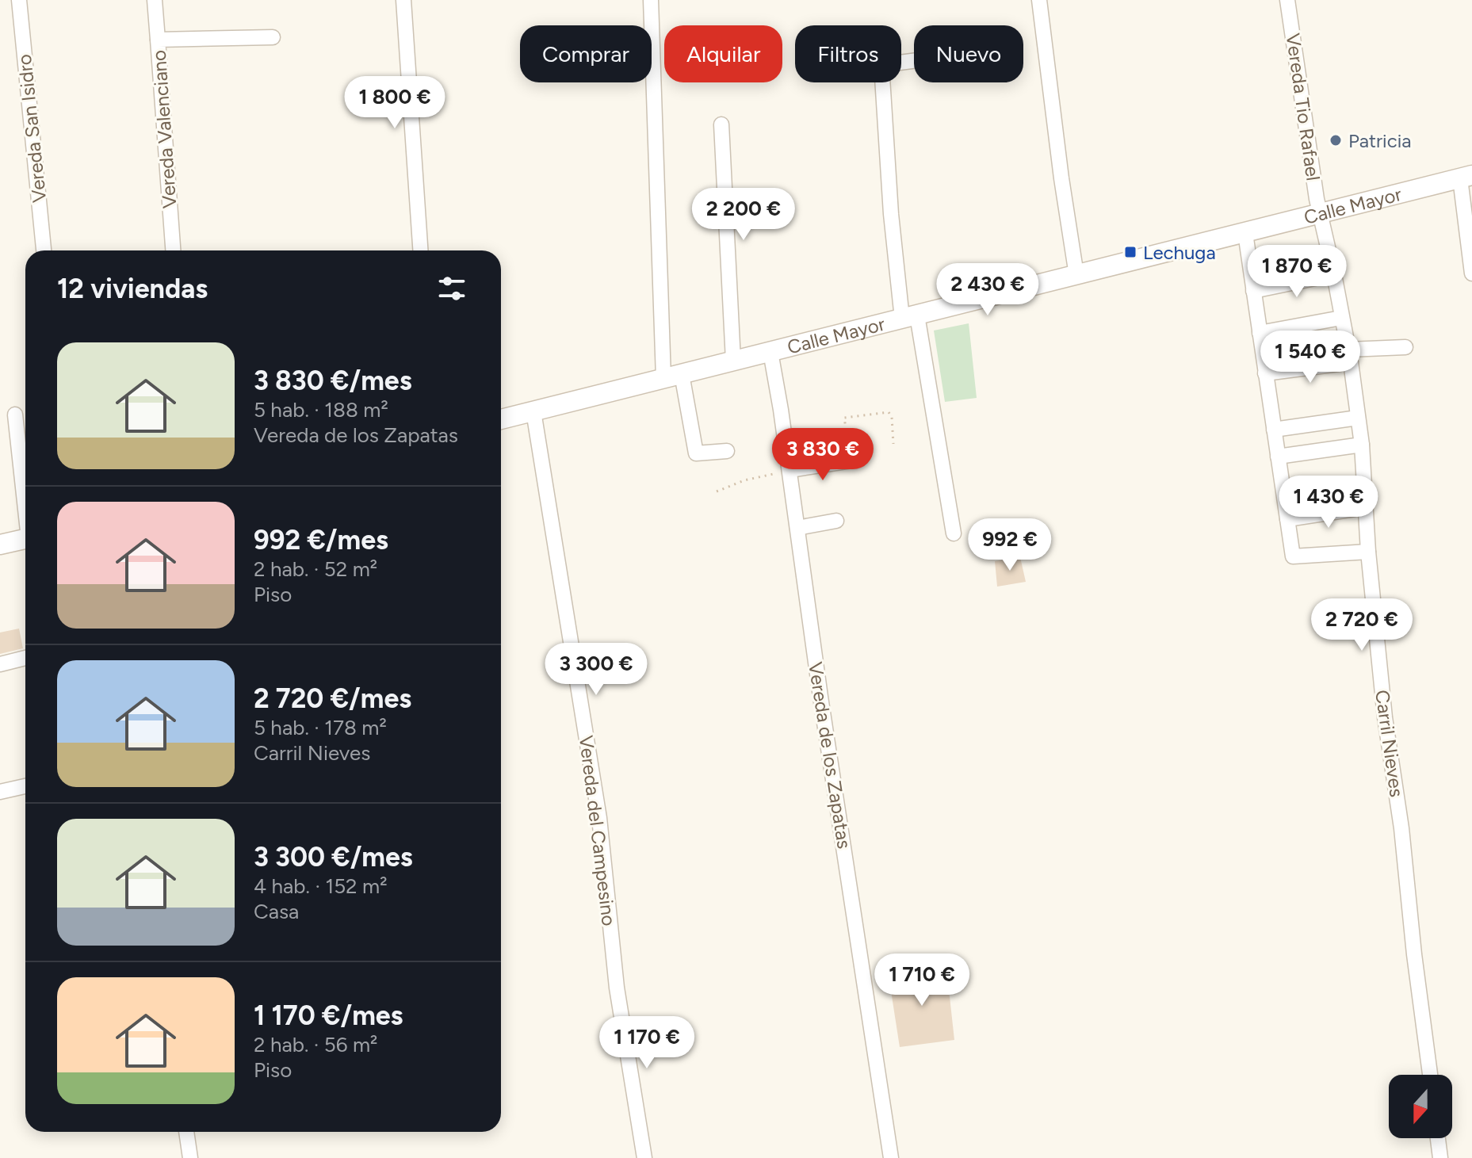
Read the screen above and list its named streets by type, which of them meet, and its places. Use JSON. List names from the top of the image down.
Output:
{
  "streets": {
    "main road": ["Calle Mayor"],
    "street": [
      "Vereda Tio Rafael",
      "Vereda San Isidro",
      "Vereda Valenciano",
      "Carril Nieves",
      "Vereda de los Zapatas",
      "Vereda del Campesino"
    ]
  },
  "crossings": [
    ["Vereda Tio Rafael", "Calle Mayor"],
    ["Vereda Tio Rafael", "Carril Nieves"],
    ["Calle Mayor", "Carril Nieves"],
    ["Calle Mayor", "Vereda de los Zapatas"],
    ["Calle Mayor", "Vereda del Campesino"]
  ],
  "places": {
    "other": ["Patricia"],
    "transit": ["Lechuga"]
  },
  "north": "bottom",
  "page": {
    "chip": [
      "Comprar",
      "Alquilar",
      "Filtros",
      "Nuevo"
    ],
    "price": [
      "1 800 €",
      "2 200 €",
      "1 870 €",
      "2 430 €",
      "1 540 €",
      "3 830 €",
      "1 430 €",
      "992 €",
      "2 720 €",
      "3 300 €",
      "1 710 €",
      "1 170 €"
    ],
    "heading": "12 viviendas",
    "list": [
      {
        "name": "3 830 €/mes",
        "note": "5 hab. · 188 m² · Vereda de los Zapatas"
      },
      {
        "name": "992 €/mes",
        "note": "2 hab. · 52 m² · Piso"
      },
      {
        "name": "2 720 €/mes",
        "note": "5 hab. · 178 m² · Carril Nieves"
      },
      {
        "name": "3 300 €/mes",
        "note": "4 hab. · 152 m² · Casa"
      },
      {
        "name": "1 170 €/mes",
        "note": "2 hab. · 56 m² · Piso"
      }
    ]
  }
}
